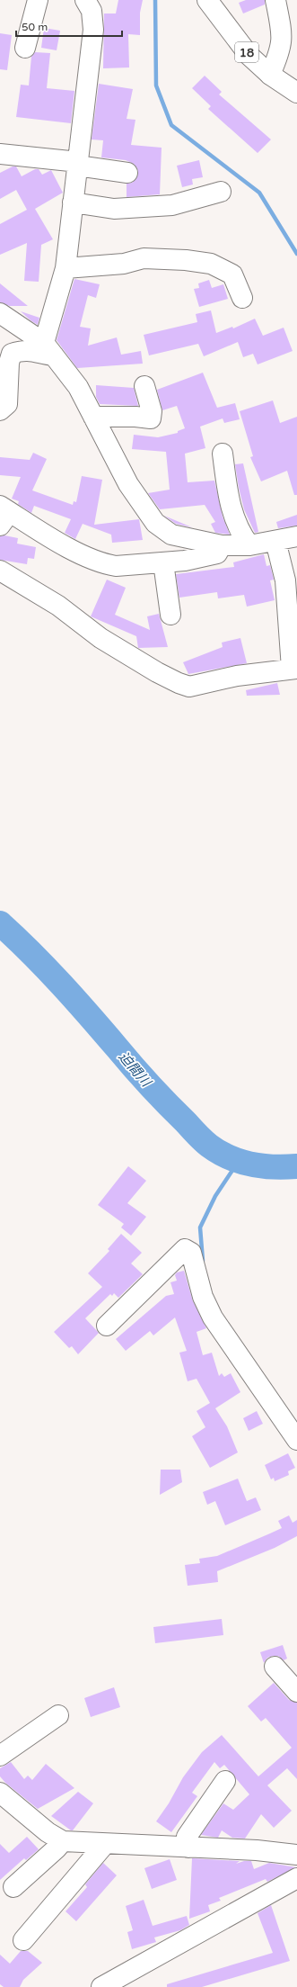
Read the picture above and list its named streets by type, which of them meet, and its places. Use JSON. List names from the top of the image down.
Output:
{
  "streets": {
    "street": ["18"]
  },
  "water": ["迫間川"],
  "scale_bar": "50 m"
}
